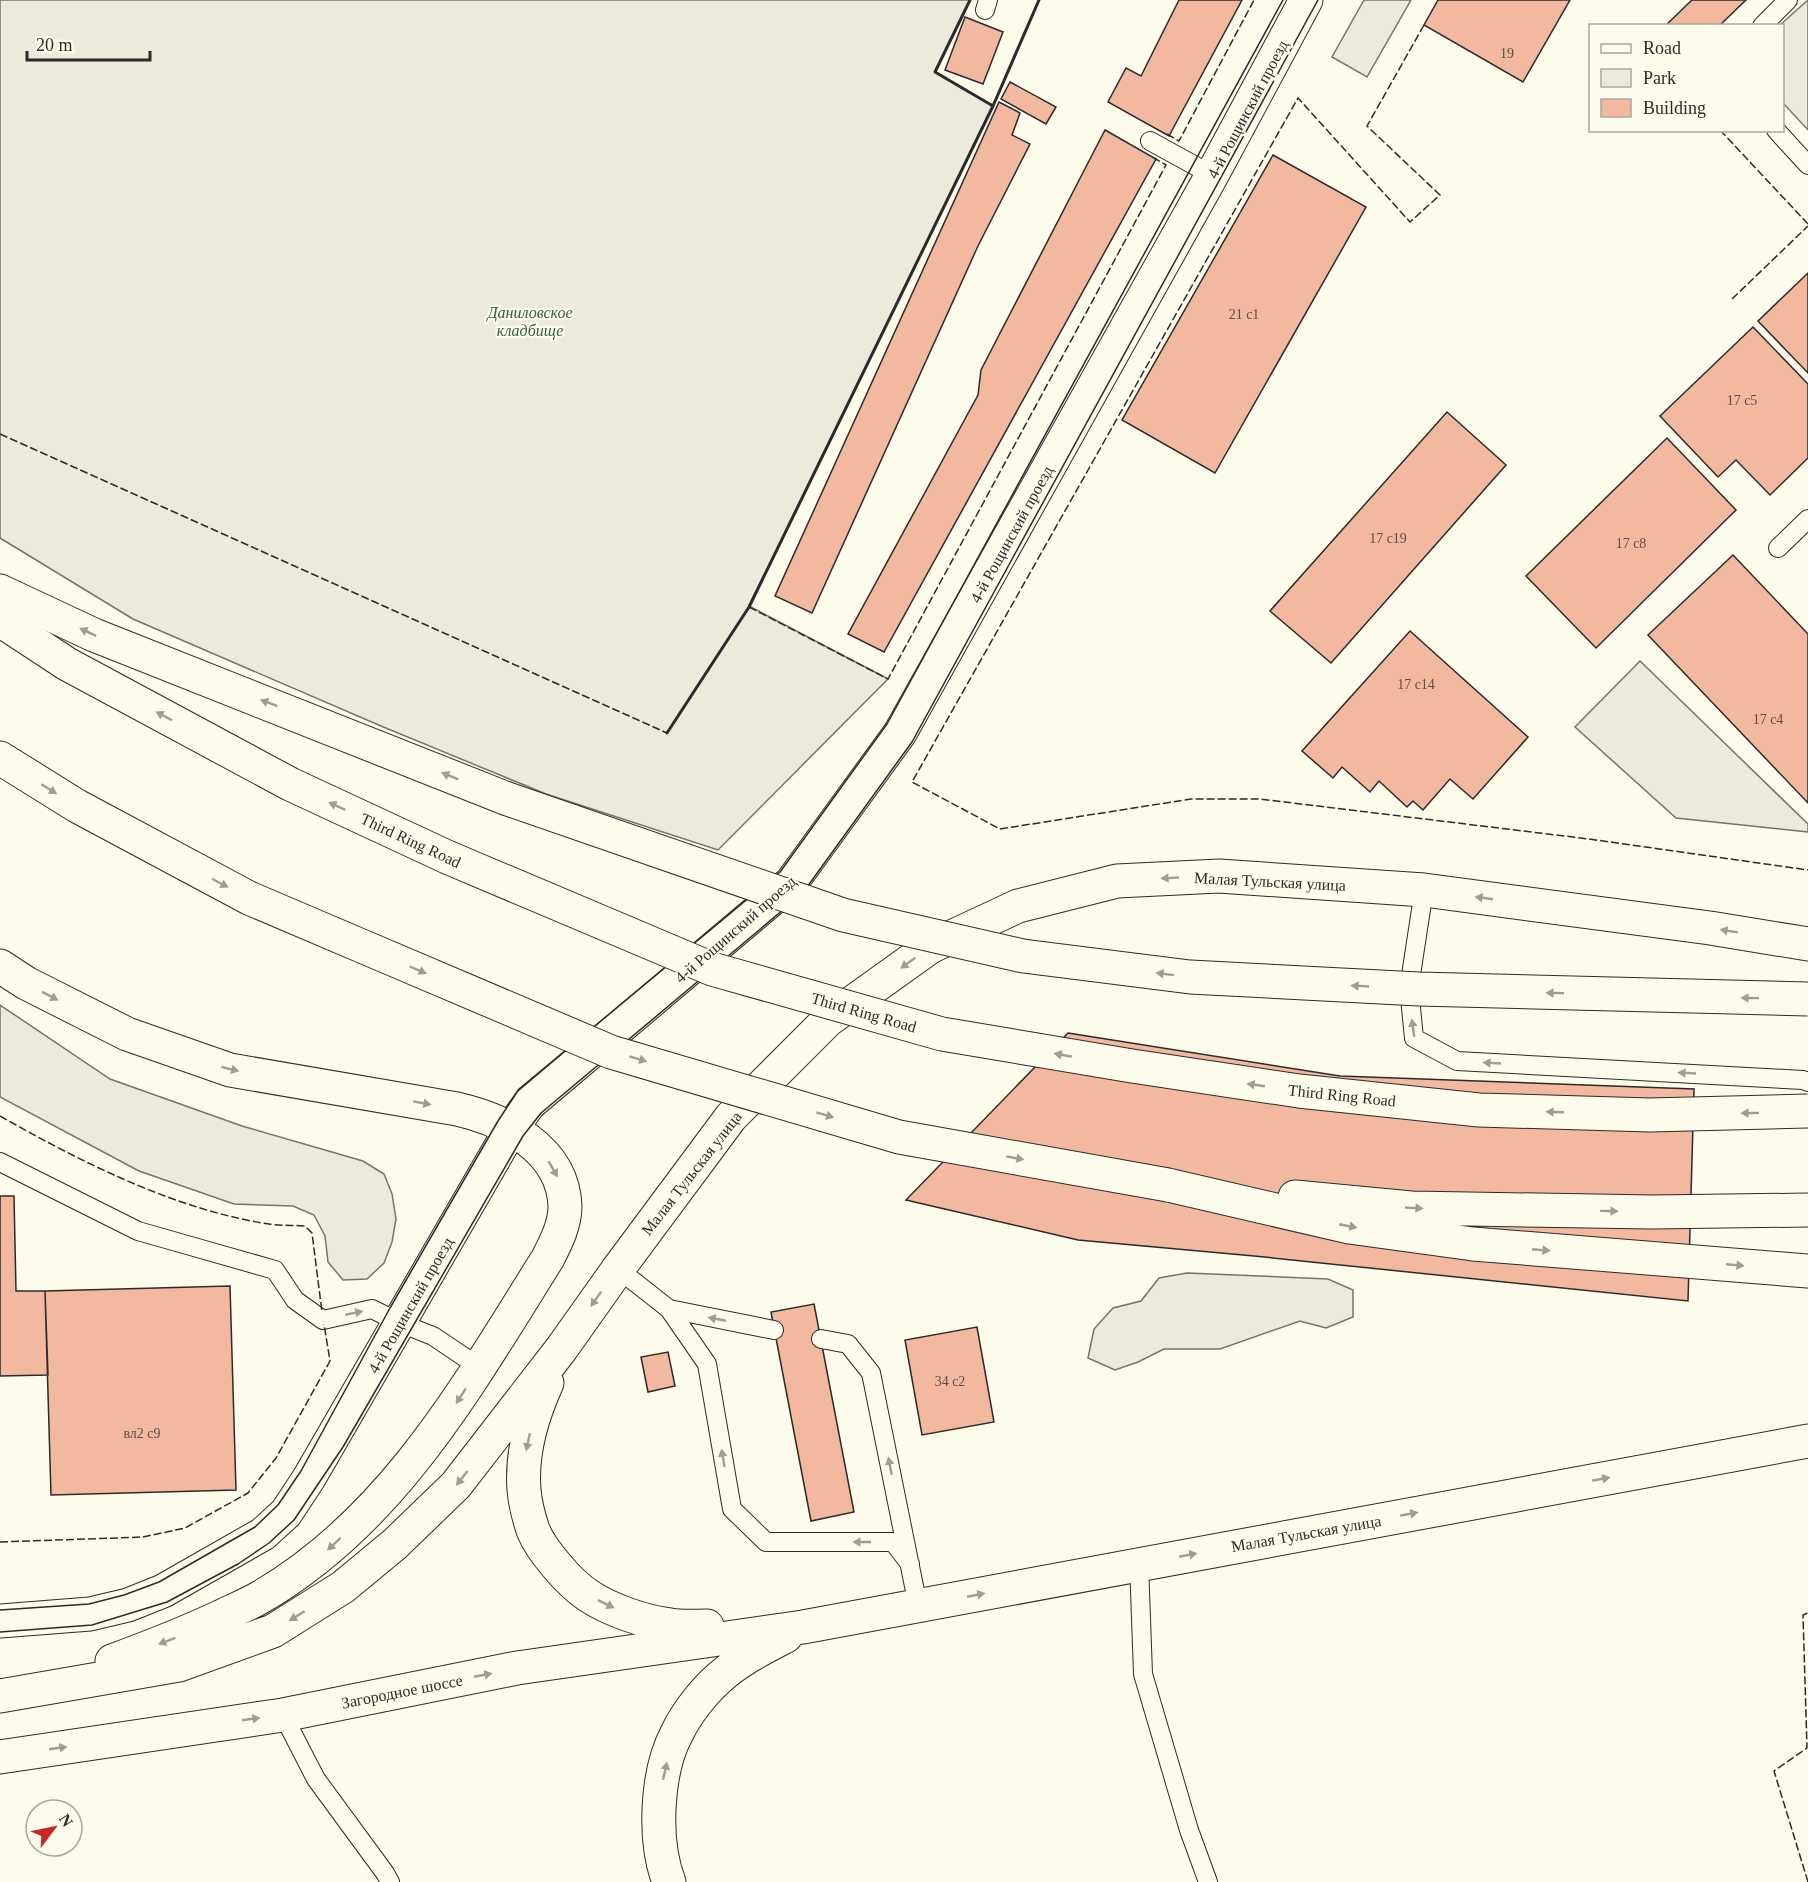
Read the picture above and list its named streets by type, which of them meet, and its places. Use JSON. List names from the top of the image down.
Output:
{
  "streets": {
    "main road": [
      "4-й Рощинский проезд",
      "Third Ring Road",
      "Малая Тульская улица",
      "Загородное шоссе"
    ]
  },
  "crossings": [
    ["Малая Тульская улица", "Загородное шоссе"]
  ],
  "one_way": ["Загородное шоссе"],
  "parks": ["Даниловское кладбище"],
  "house_numbers": [
    "19",
    "21 с1",
    "17 с5",
    "17 с19",
    "17 с8",
    "17 с14",
    "17 c4",
    "34 с2",
    "вл2 с9"
  ],
  "legend": ["Road", "Park", "Building"],
  "scale_bar": "20 m",
  "north": "top right"
}
